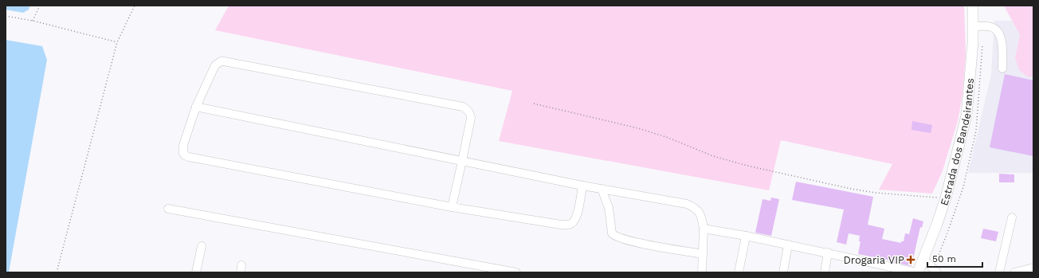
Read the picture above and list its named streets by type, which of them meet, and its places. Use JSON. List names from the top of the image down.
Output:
{
  "streets": {
    "main road": ["Estrada dos Bandeirantes"]
  },
  "places": {
    "health": ["Drogaria VIP"]
  },
  "scale_bar": "50 m"
}
